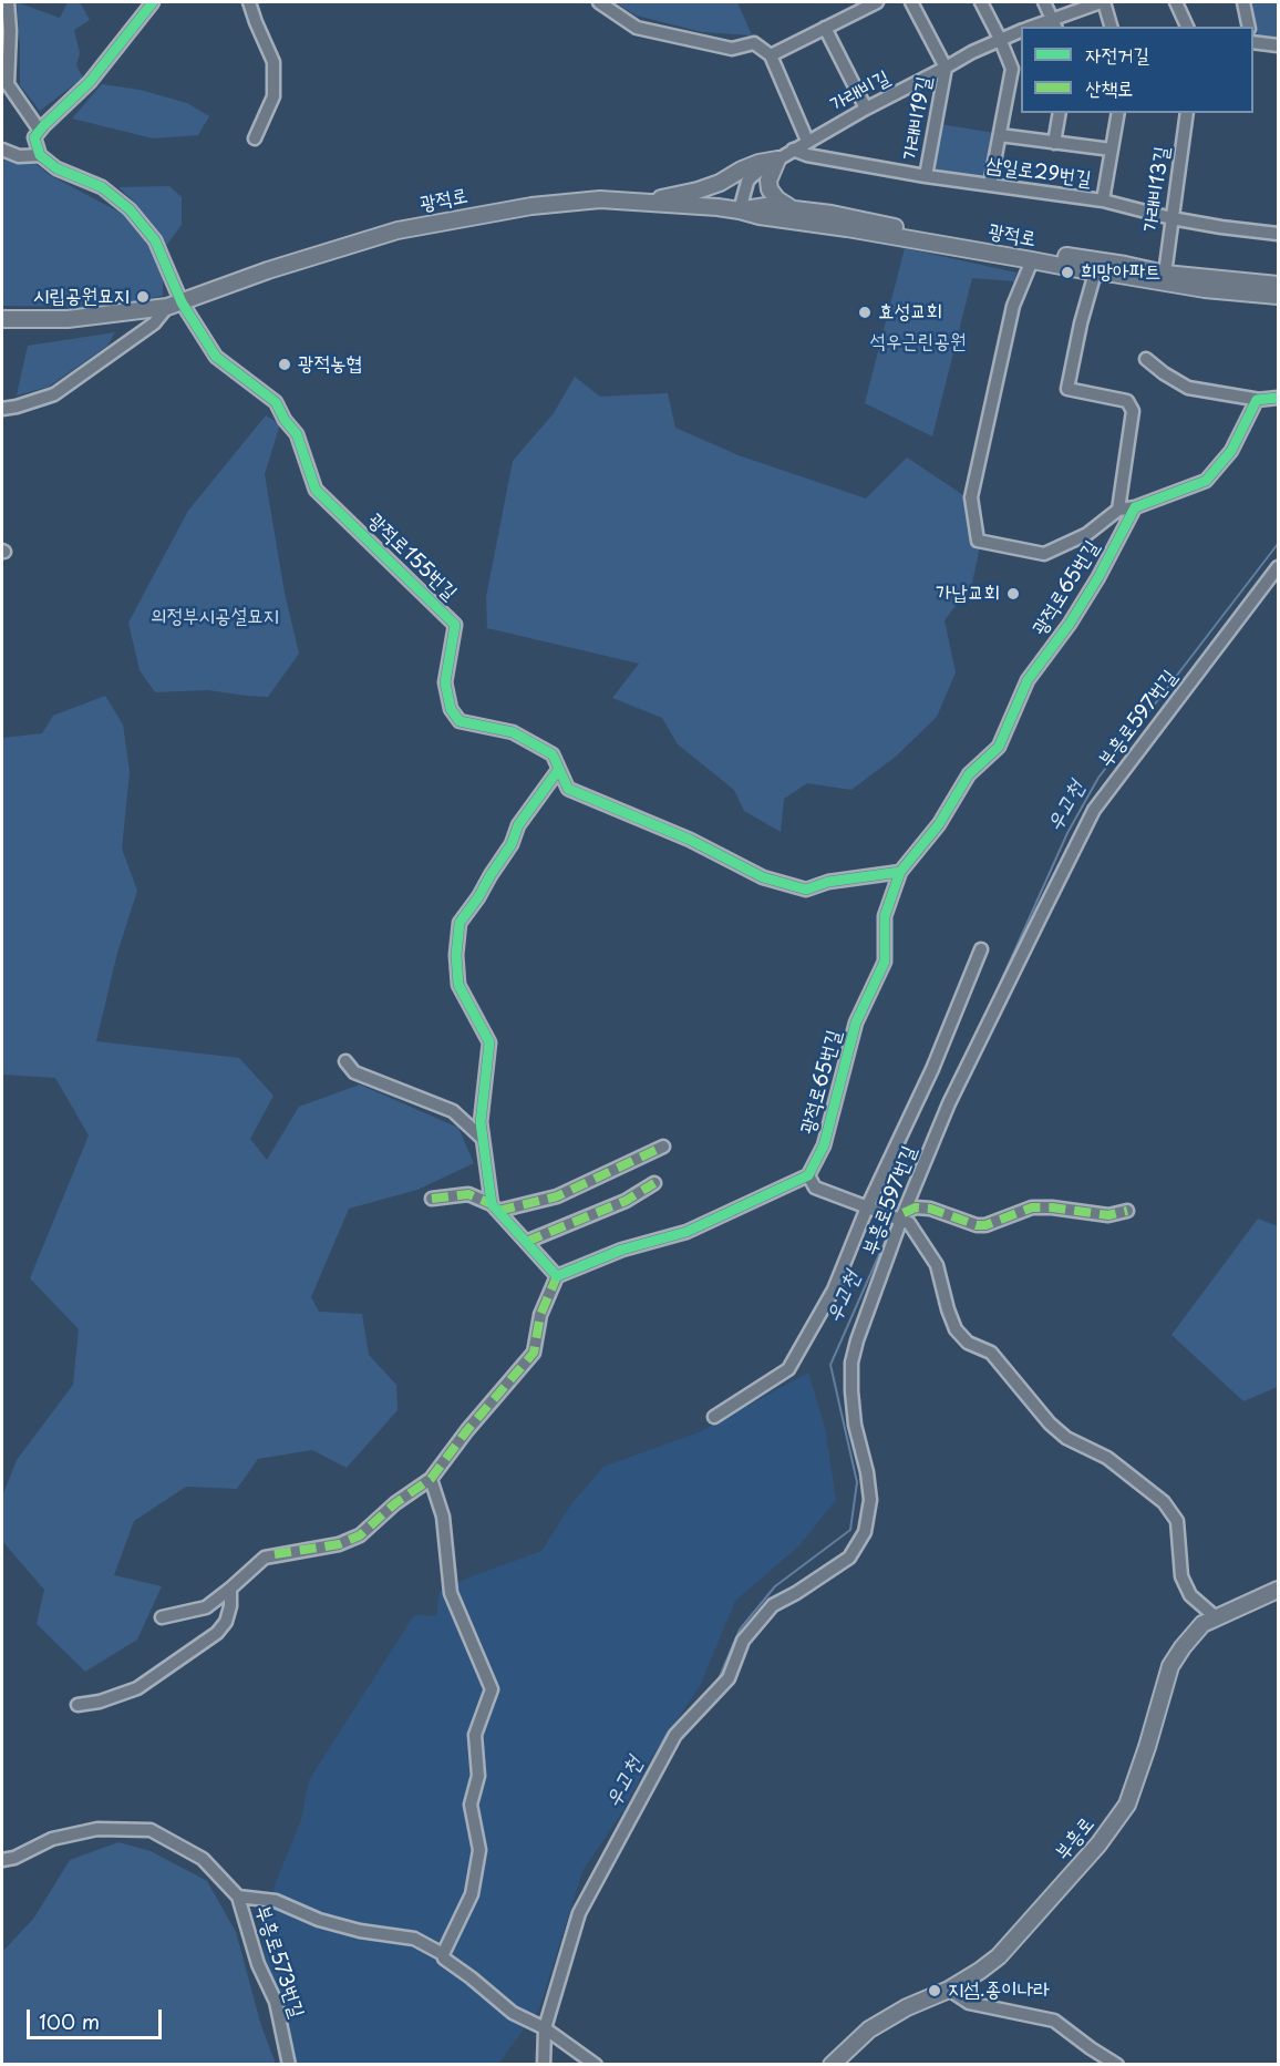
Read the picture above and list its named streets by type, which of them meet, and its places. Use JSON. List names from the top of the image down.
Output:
{
  "streets": {
    "main road": ["광적로", "부흥로"],
    "street": [
      "가래비길",
      "가래비19길",
      "삼일로29번길",
      "가래비13길",
      "광적로155번길",
      "광적로65번길",
      "부흥로597번길",
      "부흥로573번길"
    ]
  },
  "crossings": [
    ["가래비길", "가래비19길"],
    ["가래비길", "삼일로29번길"],
    ["가래비길", "광적로"],
    ["가래비19길", "삼일로29번길"],
    ["삼일로29번길", "가래비13길"],
    ["가래비13길", "광적로"],
    ["광적로", "광적로155번길"],
    ["광적로155번길", "광적로65번길"]
  ],
  "water": ["우고천"],
  "parks": ["석우근린공원", "의정부시공설묘지"],
  "places": [
    "희망아파트",
    "시립공원묘지",
    "효성교회",
    "광적농협",
    "가납교회",
    "지섬.종이나라"
  ],
  "legend": ["자전거길", "산책로"],
  "scale_bar": "100 m"
}
